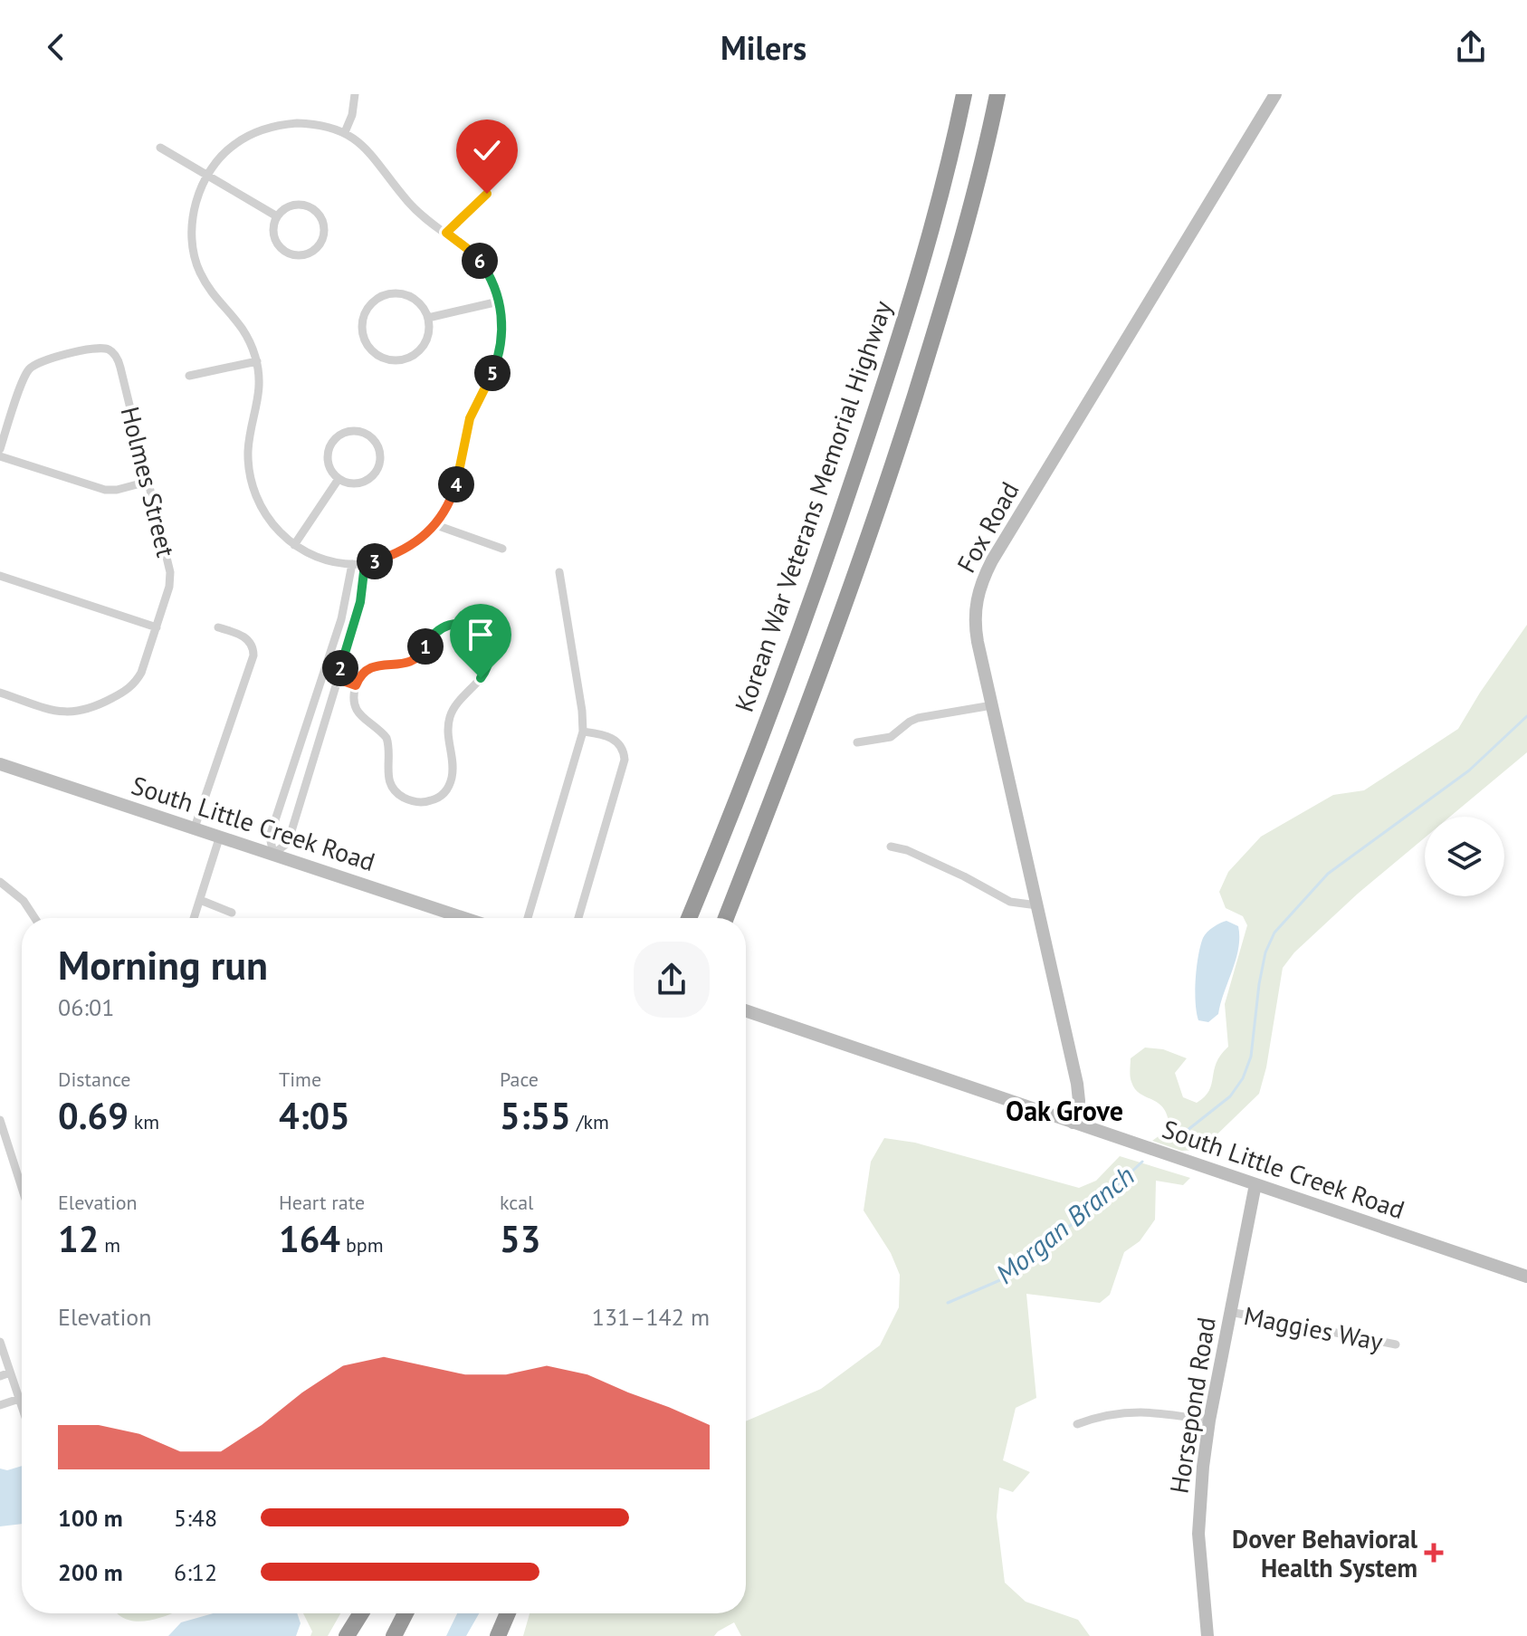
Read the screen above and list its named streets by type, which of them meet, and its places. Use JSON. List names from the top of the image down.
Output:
{
  "streets": {
    "highway": ["Korean War Veterans Memorial Highway"],
    "street": [
      "Holmes Street",
      "Fox Road",
      "South Little Creek Road",
      "Maggies Way",
      "Horsepond Road"
    ]
  },
  "crossings": [
    ["Fox Road", "South Little Creek Road"],
    ["South Little Creek Road", "Horsepond Road"],
    ["Maggies Way", "Horsepond Road"]
  ],
  "districts": ["Oak Grove"],
  "water": ["Morgan Branch"],
  "places": {
    "health": ["Dover Behavioral Health System"]
  },
  "page": {
    "header": "Milers",
    "pins": [
      "6",
      "5",
      "4",
      "3",
      "1",
      "2"
    ],
    "heading": ["Morning run", "06:01"],
    "stats": [
      ["Distance", "0.69 km"],
      ["Time", "4:05"],
      ["Pace", "5:55 /km"],
      ["Elevation", "12 m"],
      ["Heart rate", "164 bpm"],
      ["kcal", "53"]
    ],
    "chart": ["Elevation", "131–142 m"],
    "list": [
      {
        "name": "100 m",
        "note": "5:48"
      },
      {
        "name": "200 m",
        "note": "6:12"
      }
    ]
  }
}
